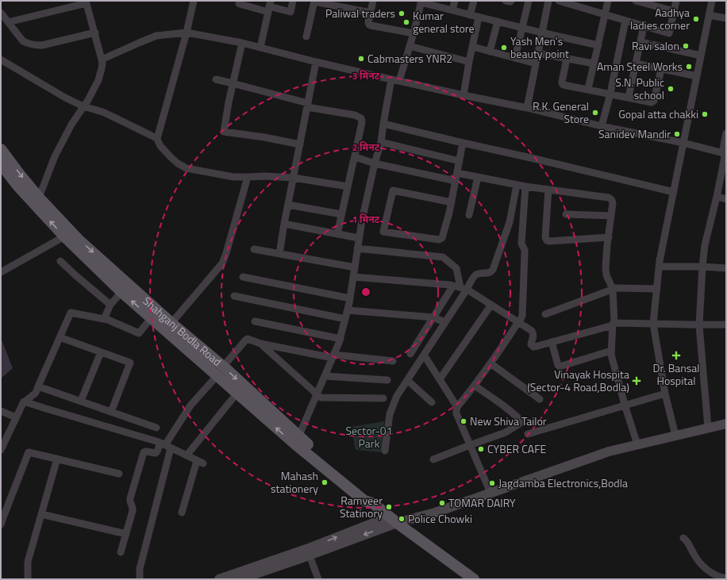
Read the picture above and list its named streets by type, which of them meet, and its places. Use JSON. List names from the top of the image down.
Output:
{
  "streets": {
    "main road": ["Shahganj Bodla Road"]
  },
  "parks": ["Sector-01 Park"],
  "places": {
    "other": [
      "Paliwal traders",
      "Aadhya ladies corner",
      "Kumar general store",
      "Ravi salon",
      "Yash Men's beauty point",
      "Cabmasters YNR2",
      "Aman Steel Works",
      "S.N. Public school",
      "R.K. General Store",
      "Gopal atta chakki",
      "Sanidev Mandir",
      "New Shiva Tailor",
      "CYBER CAFE",
      "Mahash stationery",
      "Jagdamba Electronics,Bodla",
      "TOMAR DAIRY",
      "Ramveer Statinory",
      "Police Chowki"
    ],
    "health": ["Dr. Bansal Hospital", "Vinayak Hospita (Sector-4 Road,Bodla)"]
  },
  "rings": ["3 मिनट", "2 मिनट", "1 मिनट"]
}
